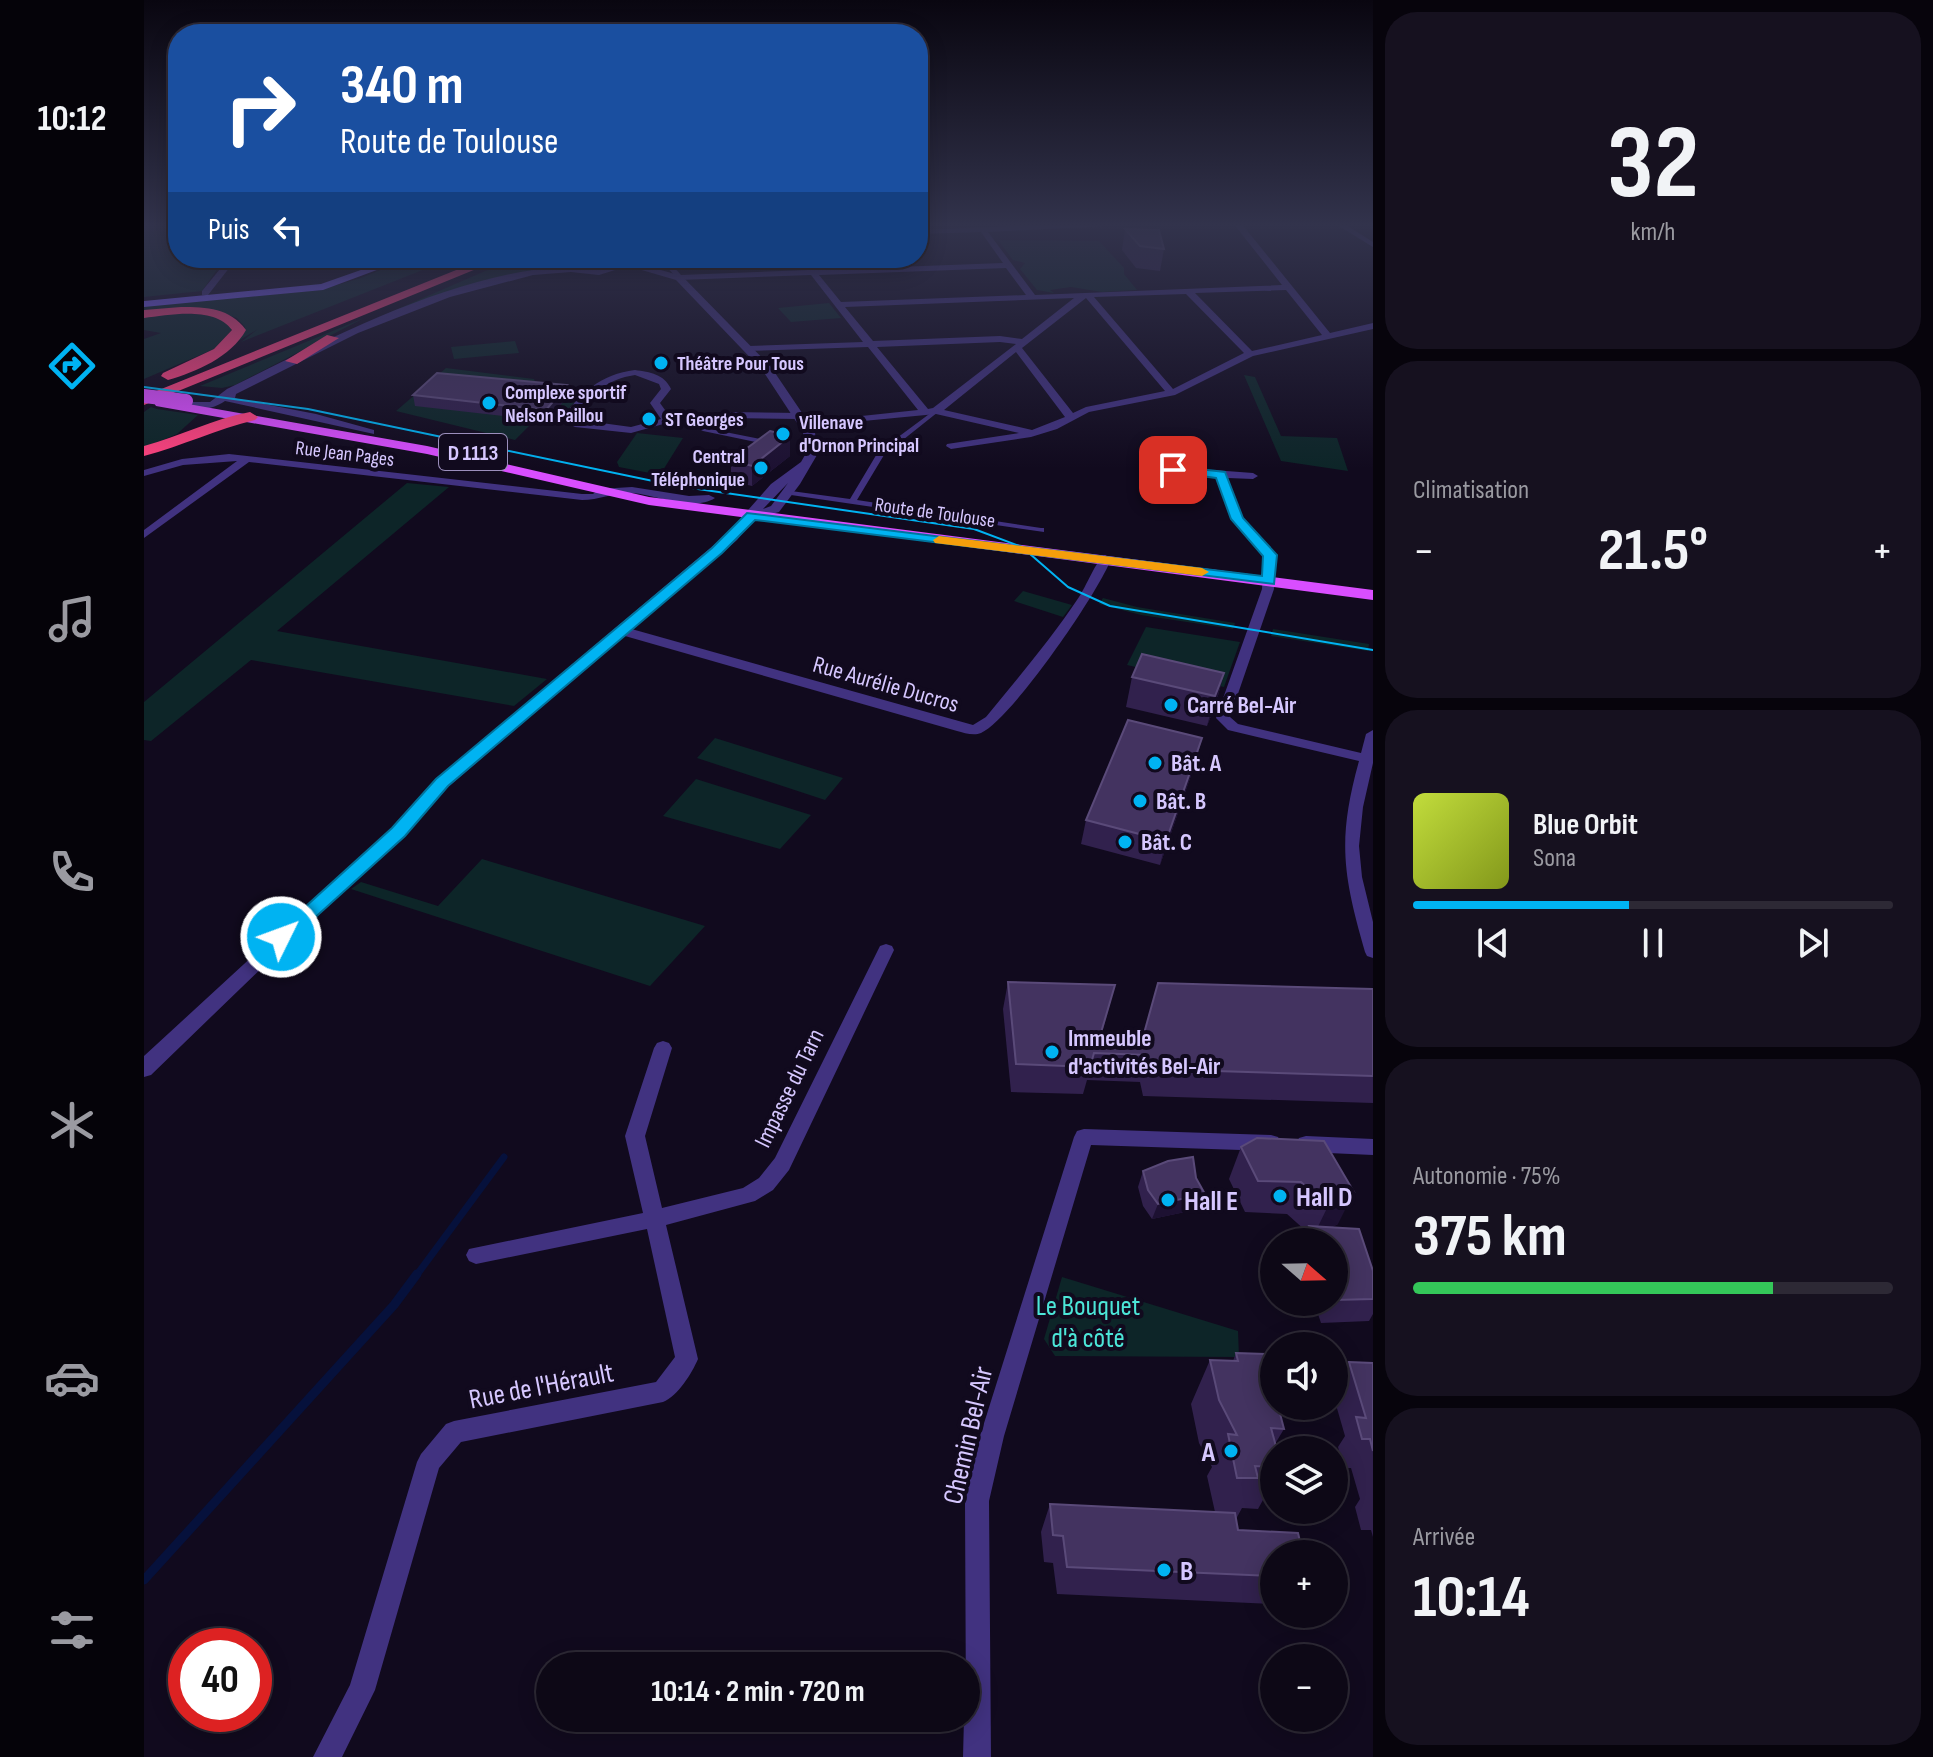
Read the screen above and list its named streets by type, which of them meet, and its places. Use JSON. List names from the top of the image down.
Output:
{
  "streets": {
    "main road": ["D 1113", "Route de Toulouse"],
    "street": [
      "Rue Jean Pages",
      "Rue Aurélie Ducros",
      "Impasse du Tarn",
      "Rue de l'Hérault",
      "Chemin Bel-Air"
    ]
  },
  "crossings": [
    ["D 1113", "Rue Jean Pages"],
    ["D 1113", "Route de Toulouse"],
    ["Route de Toulouse", "Rue Aurélie Ducros"],
    ["Impasse du Tarn", "Rue de l'Hérault"]
  ],
  "parks": ["Le Bouquet d'à côté"],
  "places": [
    "Théâtre Pour Tous",
    "Complexe sportif Nelson Paillou",
    "ST Georges",
    "Villenave d'Ornon Principal",
    "Central Téléphonique",
    "Carré Bel-Air",
    "Bât. A",
    "Bât. B",
    "Bât. C",
    "Immeuble d'activités Bel-Air",
    "Hall D",
    "Hall E",
    "A",
    "B"
  ],
  "north": "right",
  "page": {
    "tabs": "10:12",
    "tile": [
      ["32", "km/h"],
      "Climatisation",
      ["Autonomie · 75%", "375 km"],
      ["Arrivée", "10:14"]
    ],
    "turn": ["340 m", "Route de Toulouse"],
    "then": "Puis",
    "heat": ["−", "21.5°", "+"],
    "song": ["Blue Orbit", "Sona"],
    "map_buttons": ["+", "−"],
    "limit": "40",
    "trip": "10:14 · 2 min · 720 m"
  }
}
